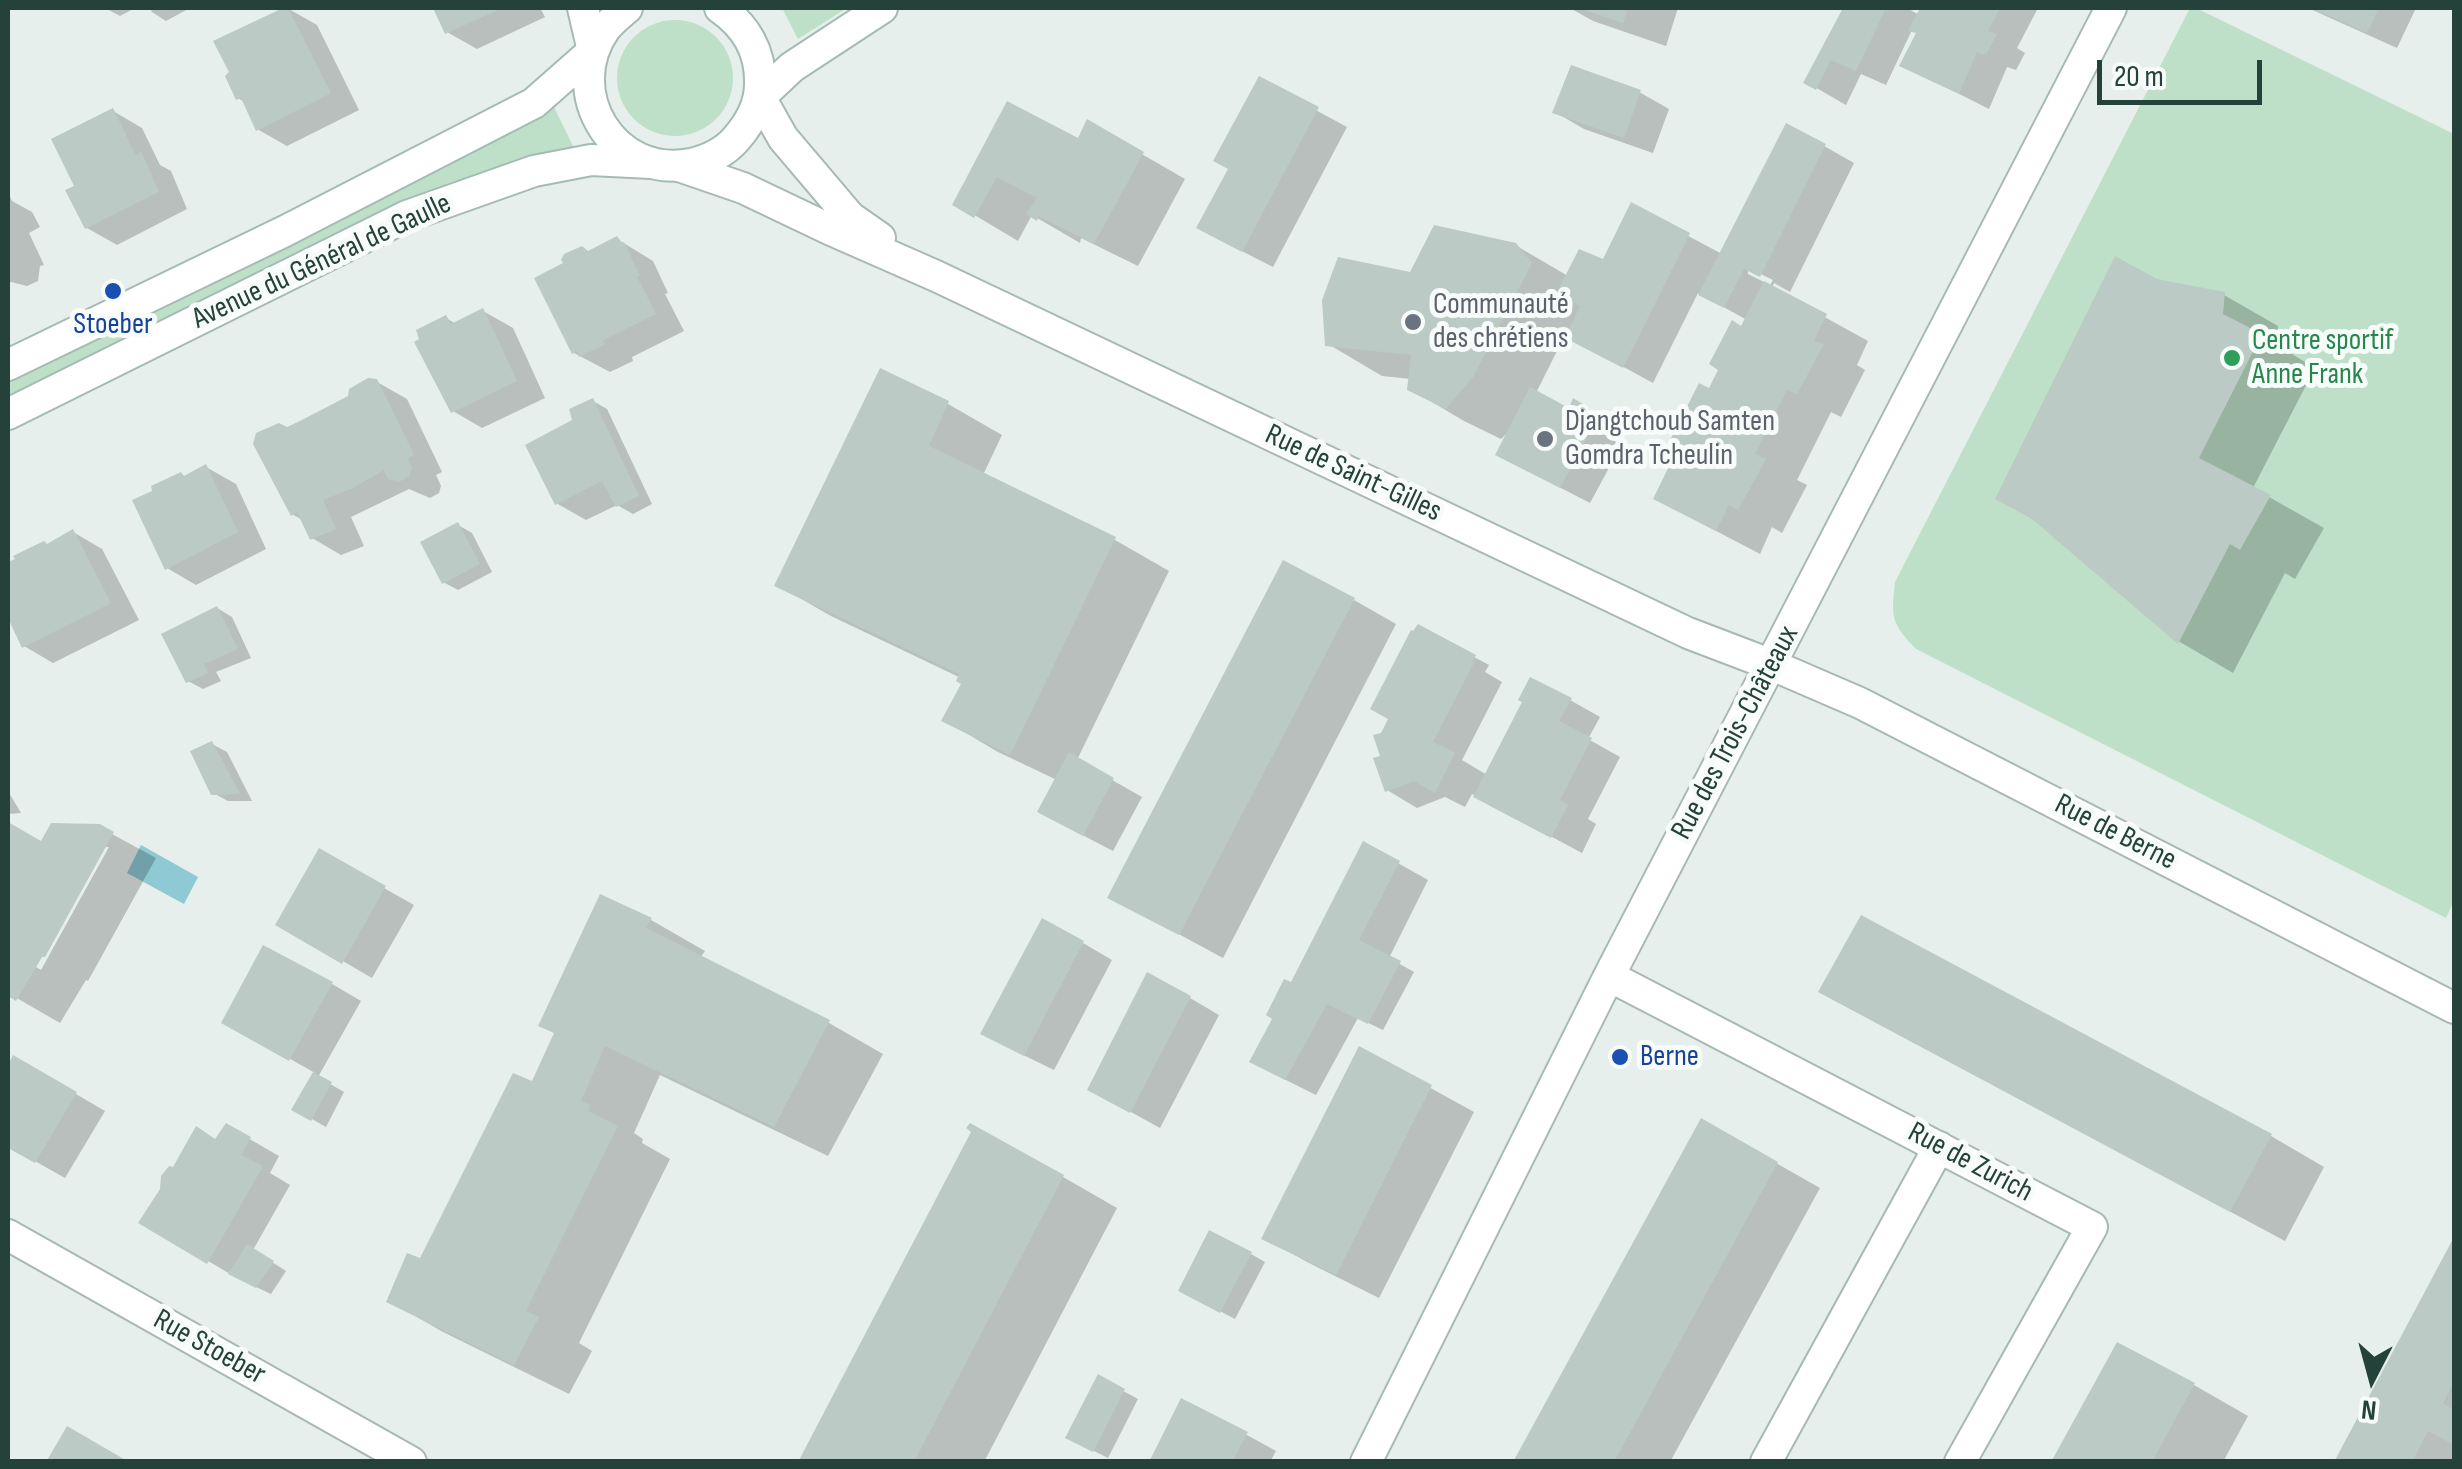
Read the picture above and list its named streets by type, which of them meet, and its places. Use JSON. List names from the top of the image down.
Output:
{
  "streets": {
    "street": [
      "Avenue du Général de Gaulle",
      "Rue de Saint-Gilles",
      "Rue des Trois-Châteaux",
      "Rue de Berne",
      "Rue de Zurich",
      "Rue Stoeber"
    ]
  },
  "crossings": [
    ["Avenue du Général de Gaulle", "Rue de Saint-Gilles"],
    ["Rue de Saint-Gilles", "Rue des Trois-Châteaux"],
    ["Rue de Saint-Gilles", "Rue de Berne"],
    ["Rue des Trois-Châteaux", "Rue de Berne"],
    ["Rue des Trois-Châteaux", "Rue de Zurich"]
  ],
  "places": [
    "Stoeber",
    "Communauté des chrétiens",
    "Centre sportif Anne Frank",
    "Djangtchoub Samten Gomdra Tcheulin",
    "Berne"
  ],
  "scale_bar": "20 m",
  "north": "bottom"
}
